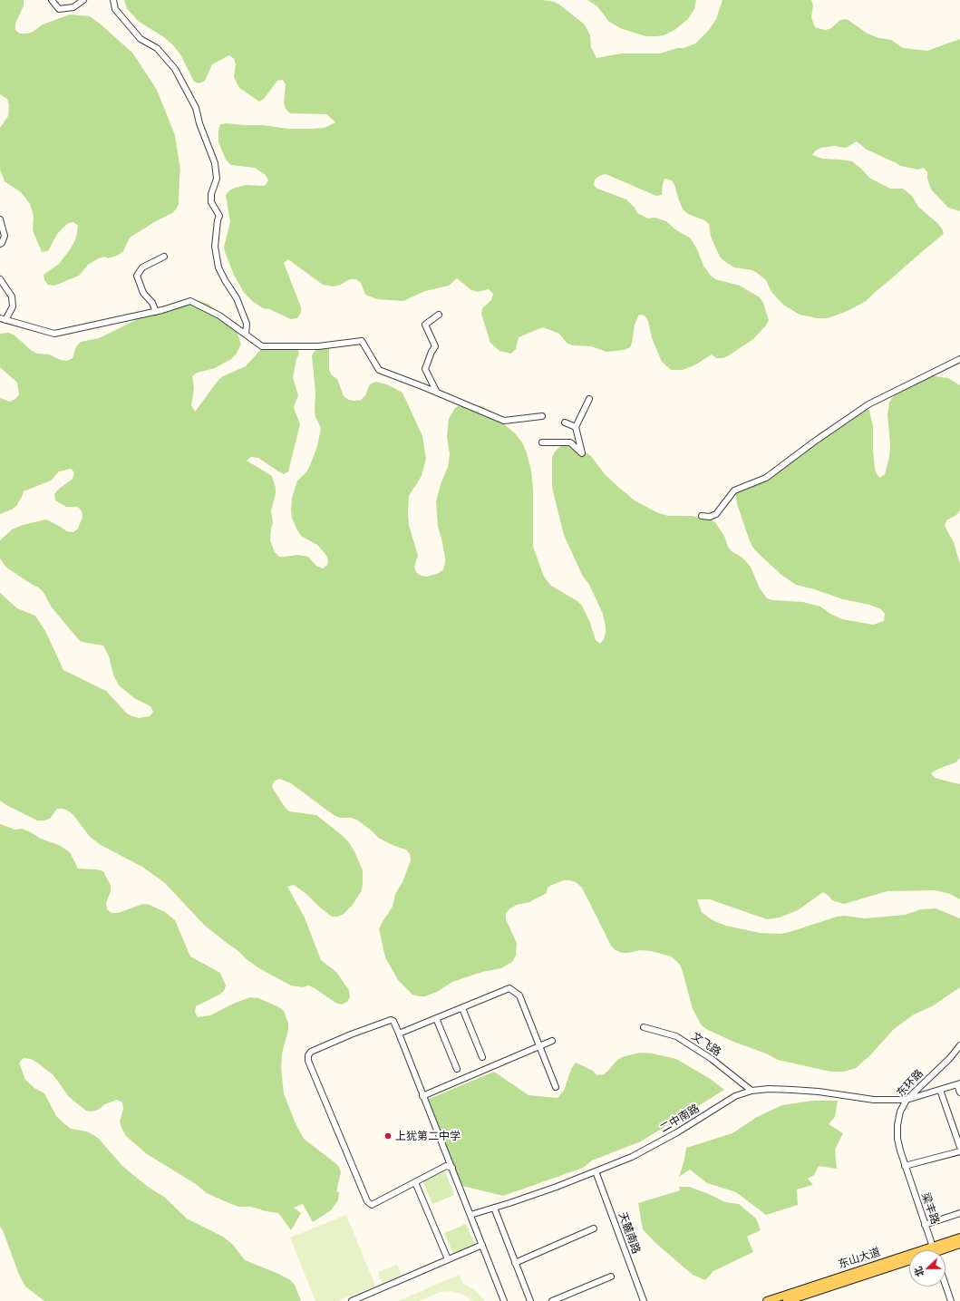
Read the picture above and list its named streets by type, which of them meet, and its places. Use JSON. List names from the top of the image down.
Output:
{
  "streets": {
    "main road": ["东山大道"],
    "street": [
      "文飞路",
      "东环路",
      "二中南路",
      "梁丰路",
      "天麓南路"
    ]
  },
  "crossings": [
    ["文飞路", "二中南路"],
    ["东环路", "二中南路"],
    ["东环路", "梁丰路"],
    ["二中南路", "天麓南路"]
  ],
  "places": ["上犹第二中学"],
  "north": "left"
}
